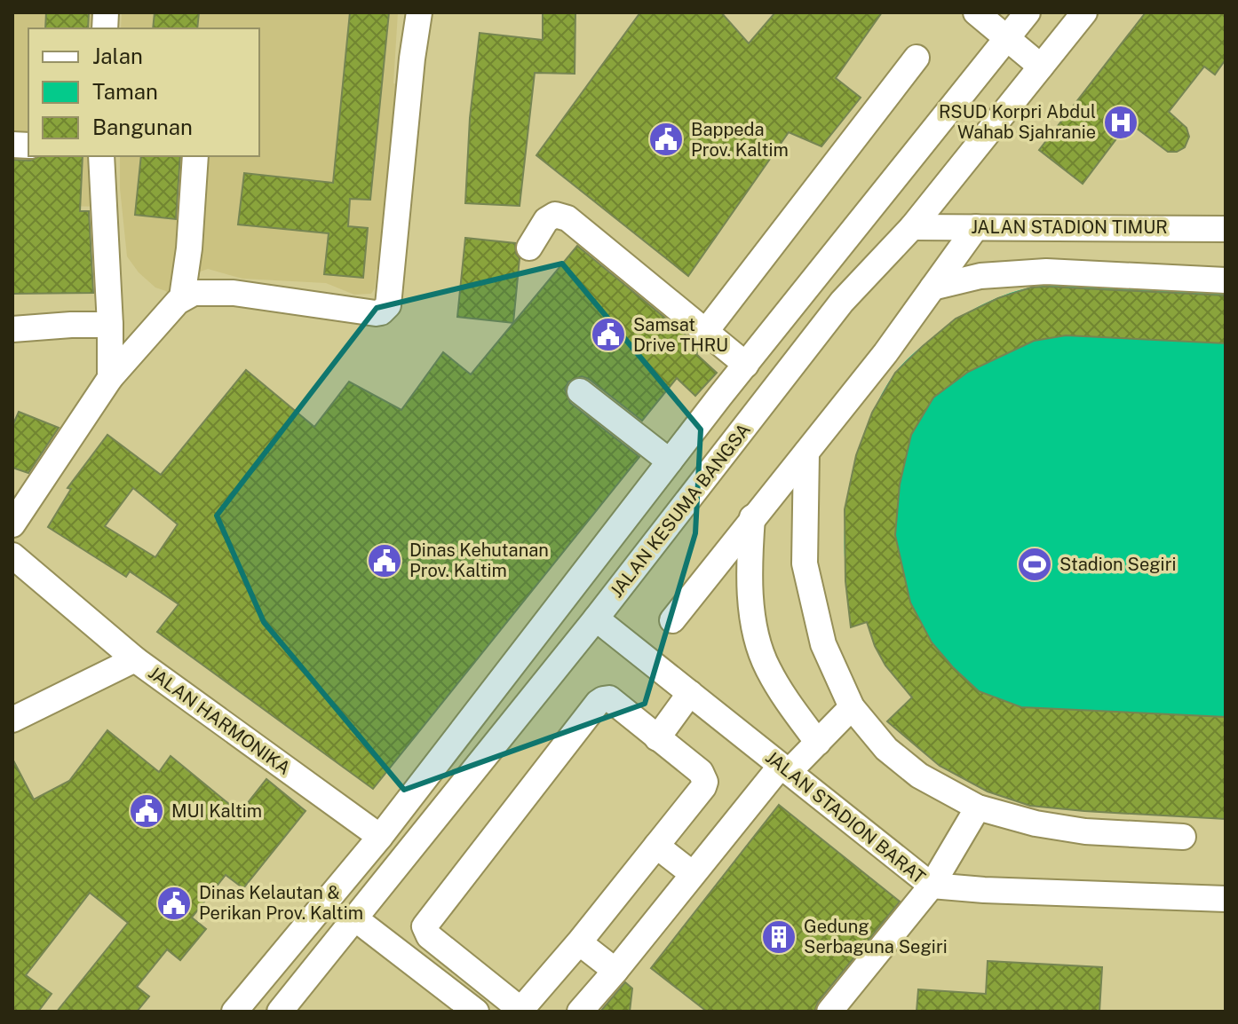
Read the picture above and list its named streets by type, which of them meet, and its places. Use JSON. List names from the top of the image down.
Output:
{
  "streets": {
    "street": [
      "JALAN STADION TIMUR",
      "JALAN KESUMA BANGSA",
      "JALAN HARMONIKA",
      "JALAN STADION BARAT"
    ]
  },
  "crossings": [
    ["JALAN STADION TIMUR", "JALAN KESUMA BANGSA"],
    ["JALAN KESUMA BANGSA", "JALAN STADION BARAT"]
  ],
  "places": {
    "hospital": ["RSUD Korpri Abdul Wahab Sjahranie"],
    "public building": [
      "Bappeda Prov. Kaltim",
      "Samsat Drive THRU",
      "Dinas Kehutanan Prov. Kaltim",
      "MUI Kaltim",
      "Dinas Kelautan & Perikan Prov. Kaltim"
    ],
    "sports": ["Stadion Segiri"],
    "building": ["Gedung Serbaguna Segiri"]
  },
  "legend": ["Jalan", "Taman", "Bangunan"]
}
